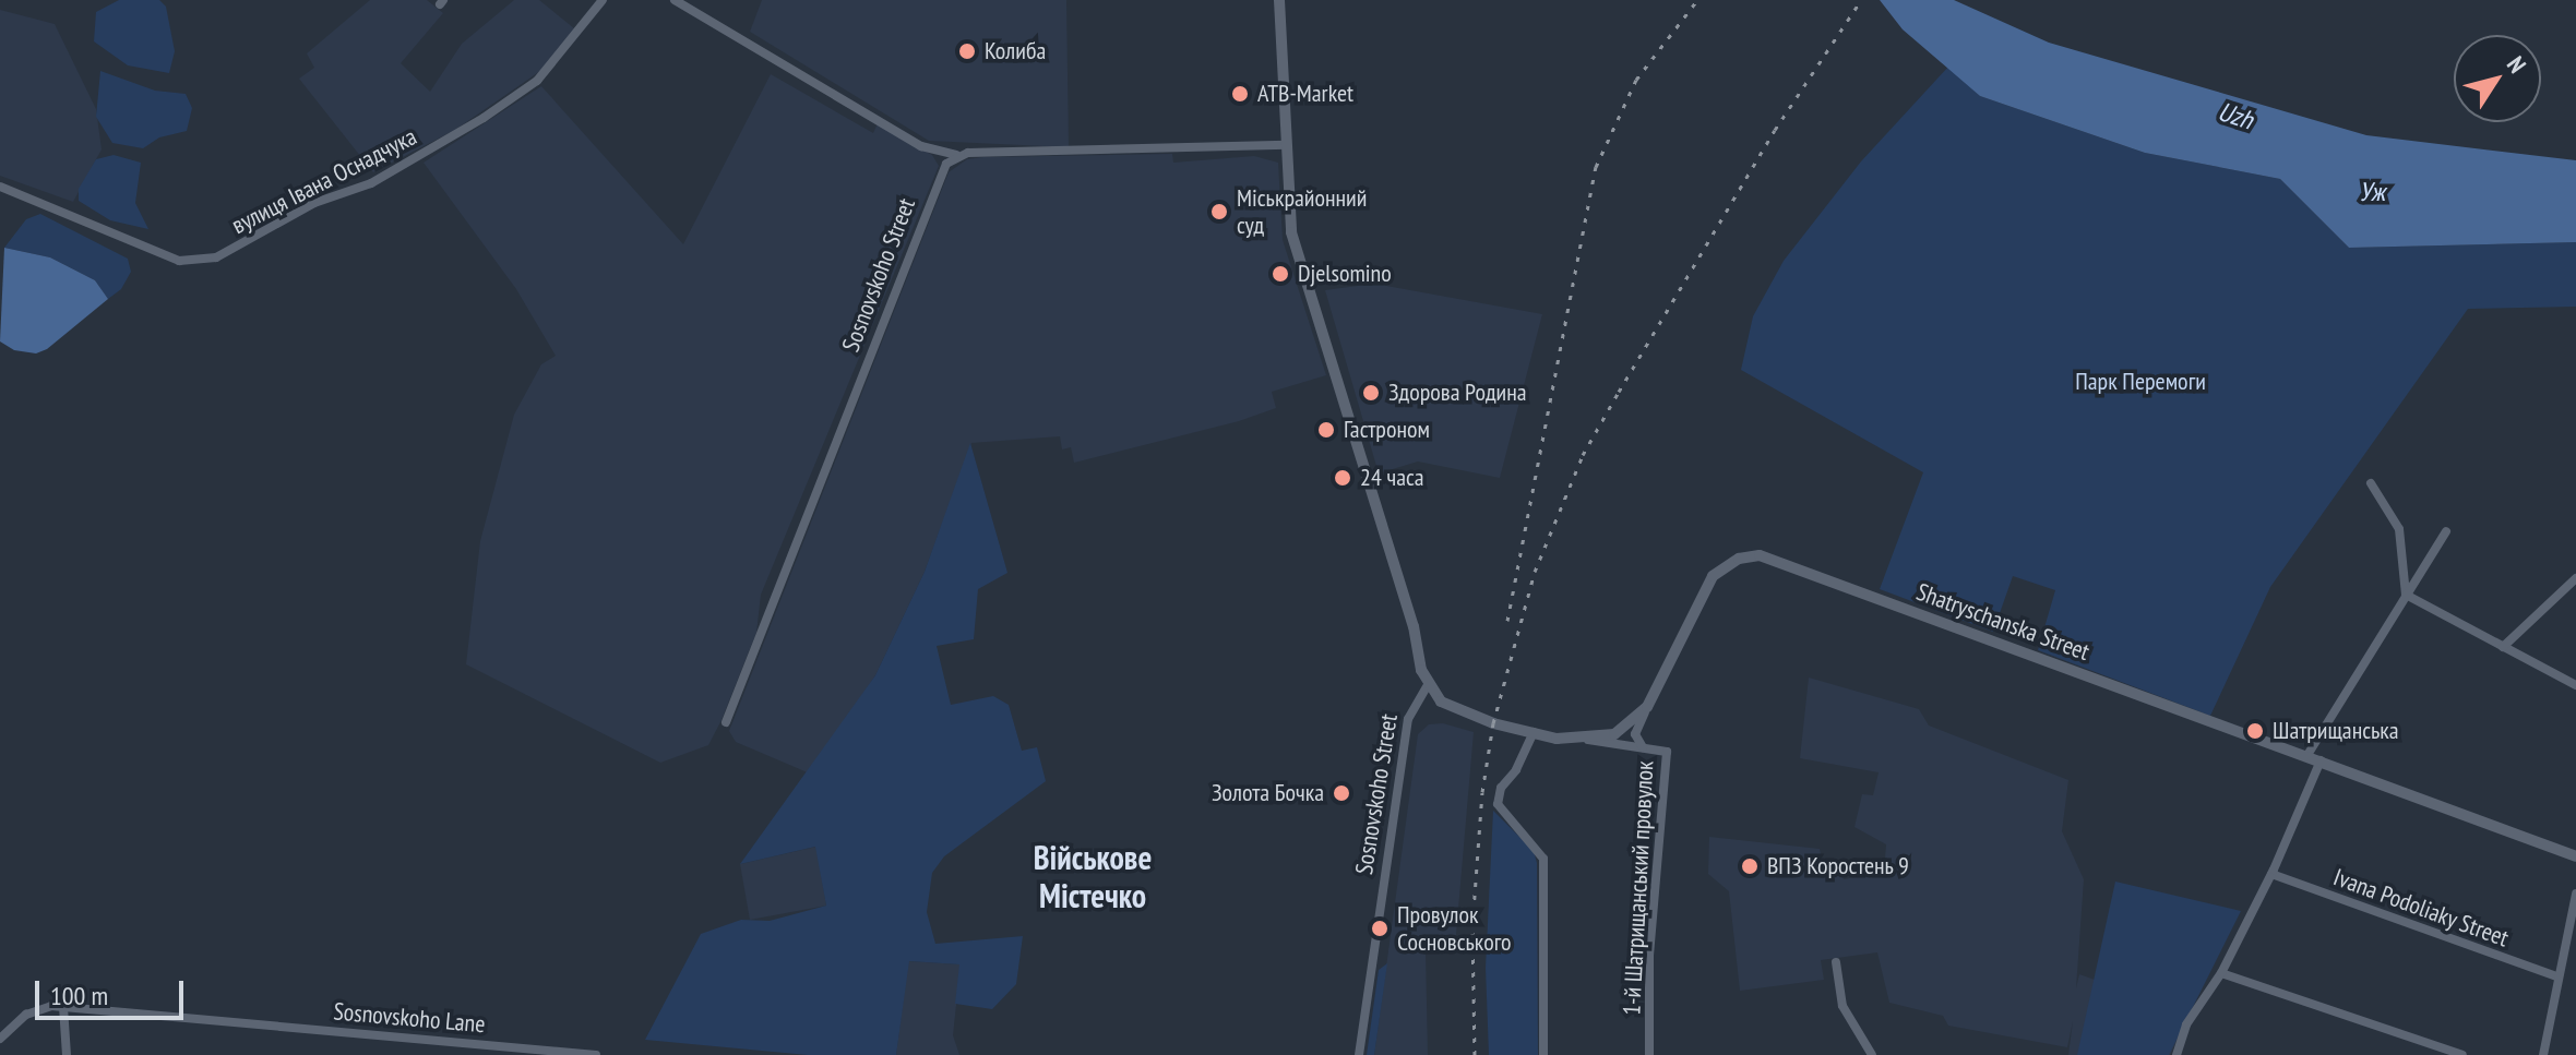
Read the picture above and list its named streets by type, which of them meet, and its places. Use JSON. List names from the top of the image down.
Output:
{
  "streets": {
    "street": [
      "вулиця Івана Оснадчука",
      "Sosnovskoho Street",
      "Shatryschanska Street",
      "1-й Шатрищанський провулок",
      "Ivana Podoliaky Street",
      "Sosnovskoho Lane"
    ]
  },
  "crossings": [
    ["Sosnovskoho Street", "Shatryschanska Street"],
    ["Shatryschanska Street", "1-й Шатрищанський провулок"]
  ],
  "districts": ["Військове Містечко"],
  "water": ["Uzh", "Уж"],
  "parks": ["Парк Перемоги"],
  "places": [
    "Колиба",
    "ATB-Market",
    "Міськрайонний суд",
    "Djelsomino",
    "Здорова Родина",
    "Гастроном",
    "24 часа",
    "Шатрищанська",
    "Золота Бочка",
    "ВПЗ Коростень 9",
    "Провулок Сосновського"
  ],
  "scale_bar": "100 m",
  "north": "top right"
}
